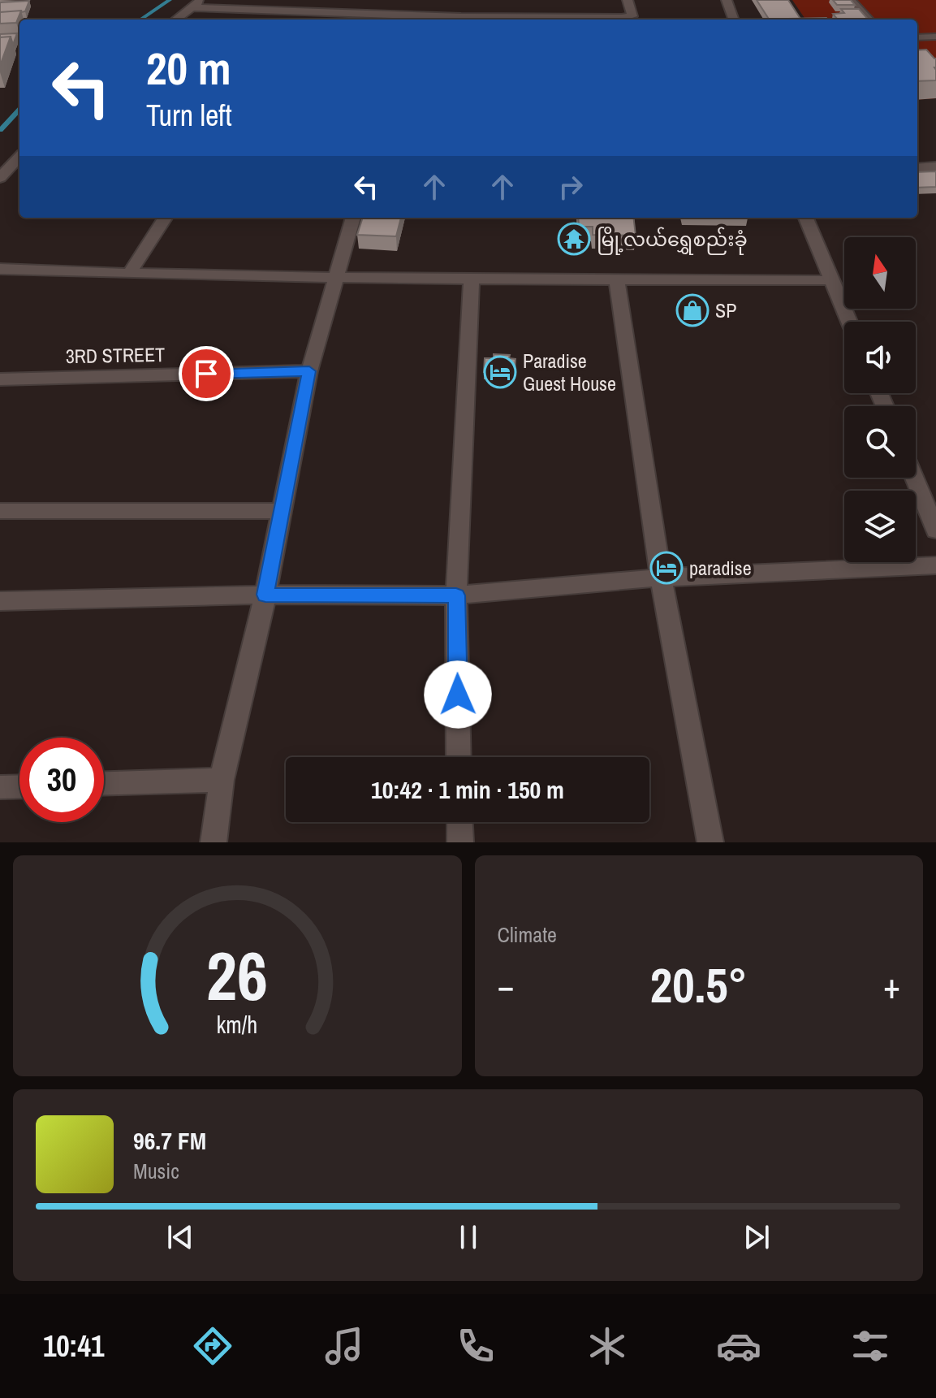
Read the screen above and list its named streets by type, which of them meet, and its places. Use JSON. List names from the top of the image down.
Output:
{
  "streets": {
    "street": ["3RD STREET"]
  },
  "places": {
    "temple": ["မြို့လယ်ရွှေစည်းခုံ"],
    "shop": ["SP"],
    "hotel": ["Paradise Guest House", "paradise"]
  },
  "north": "top",
  "page": {
    "turn": ["20 m", "Turn left"],
    "limit": "30",
    "trip": "10:42 · 1 min · 150 m",
    "tile": "Climate",
    "heat": ["−", "20.5°", "+"],
    "song": ["96.7 FM", "Music"],
    "tabs": "10:41",
    "gauge": ["26", "km/h"]
  }
}
